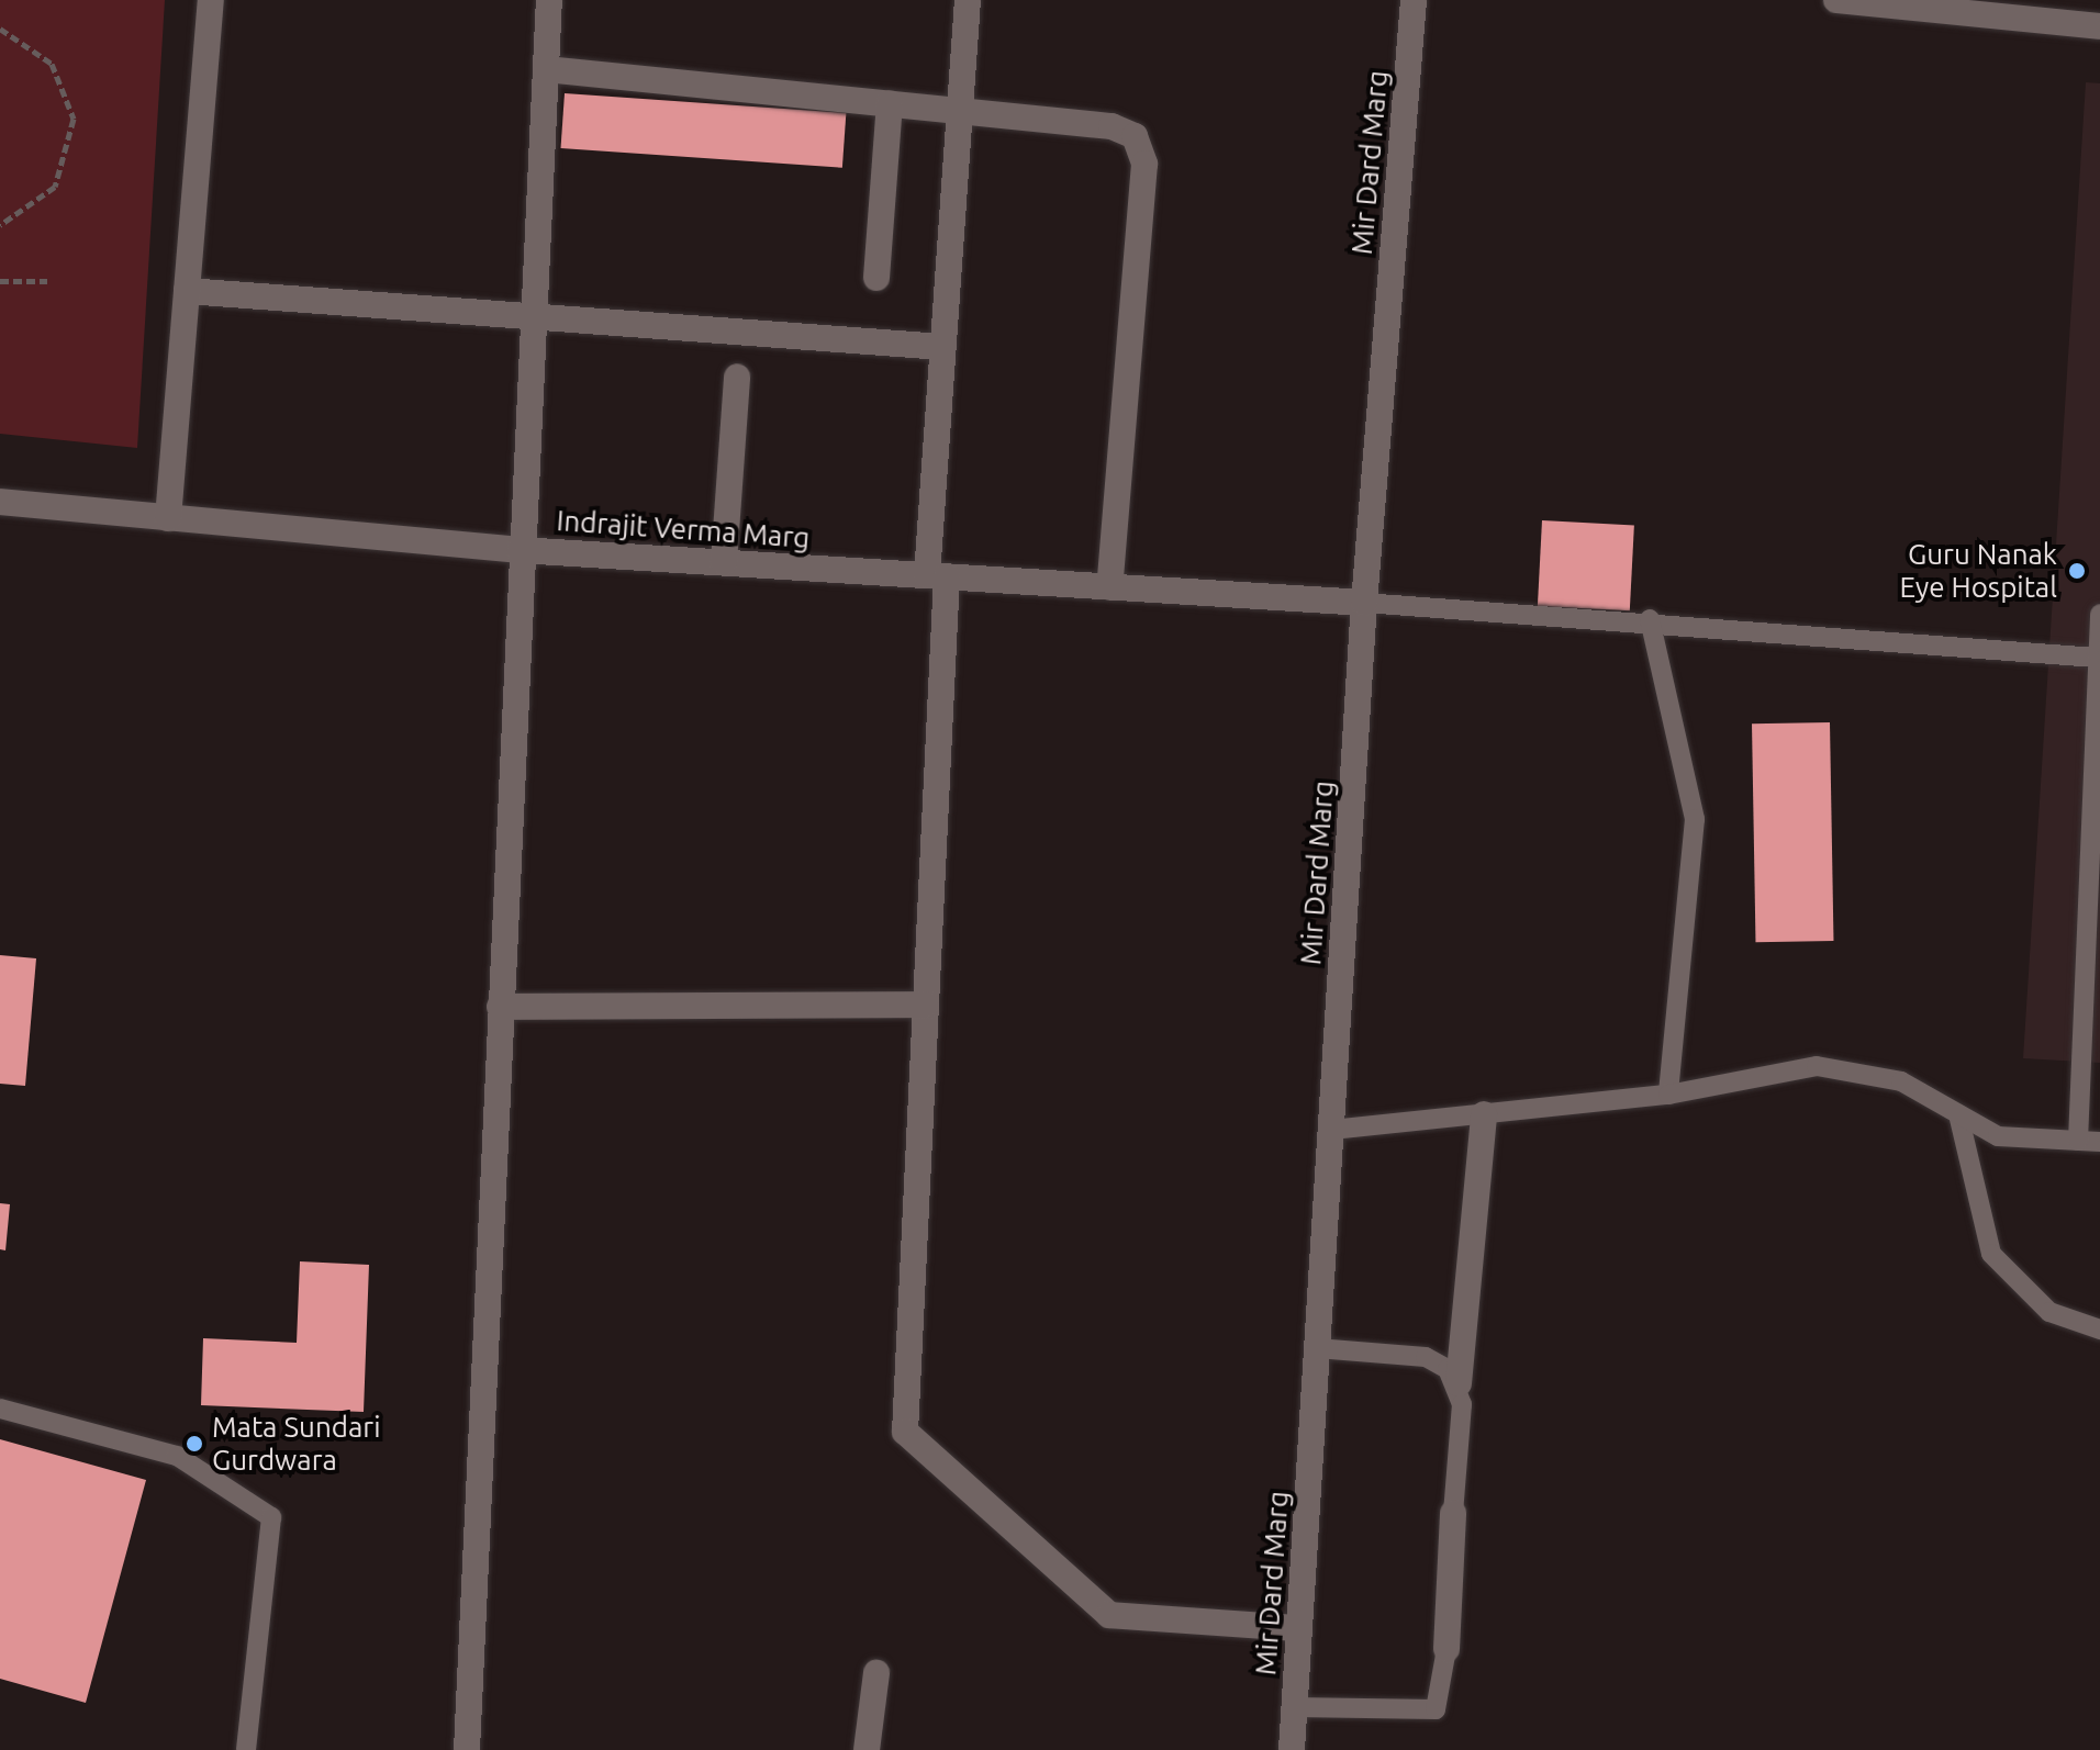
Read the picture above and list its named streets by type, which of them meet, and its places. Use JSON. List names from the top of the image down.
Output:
{
  "streets": {
    "street": ["Mir Dard Marg", "Indrajit Verma Marg"]
  },
  "crossings": [
    ["Mir Dard Marg", "Indrajit Verma Marg"]
  ],
  "places": ["Guru Nanak Eye Hospital", "Mata Sundari Gurdwara"]
}
